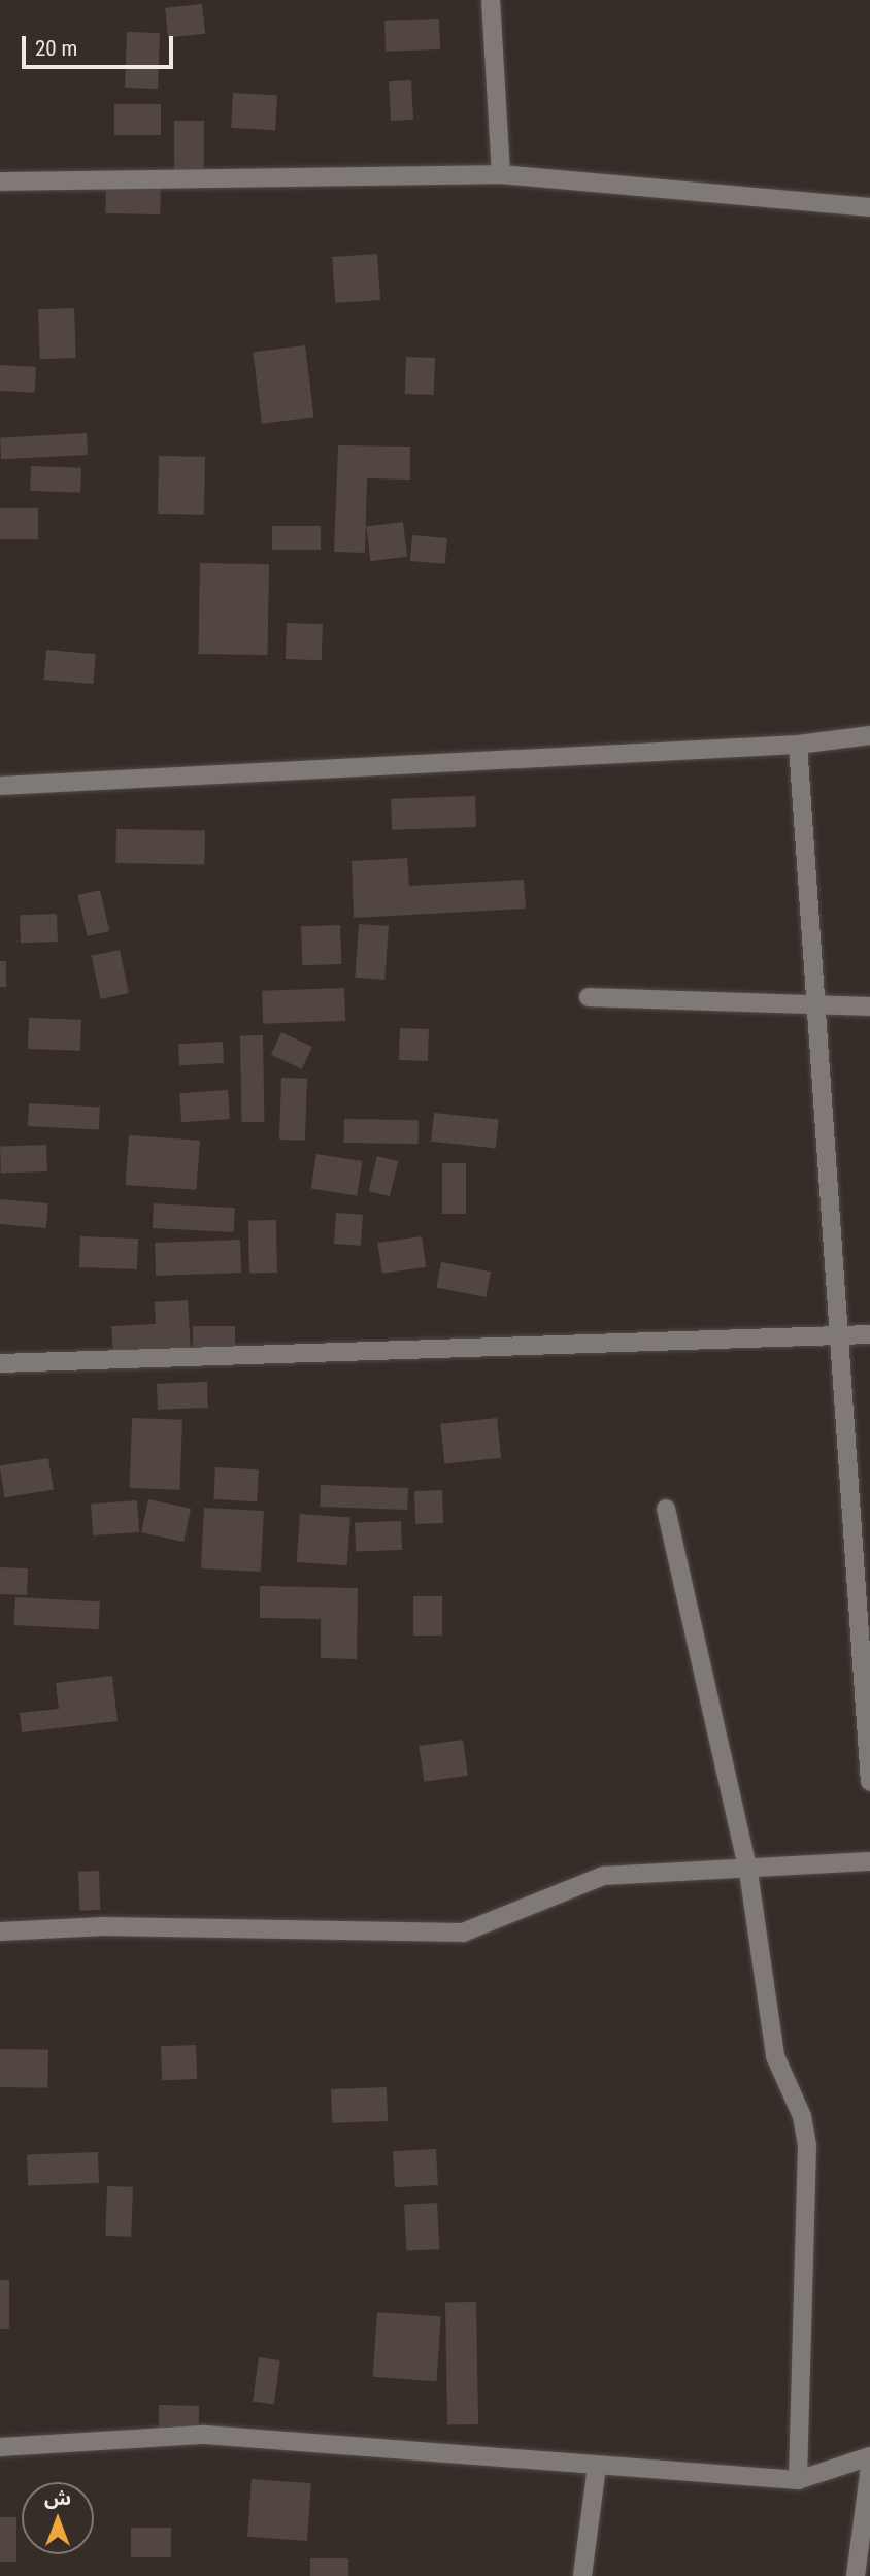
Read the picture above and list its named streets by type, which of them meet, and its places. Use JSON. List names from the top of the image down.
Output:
{
  "scale_bar": "20 m",
  "north": "top"
}
